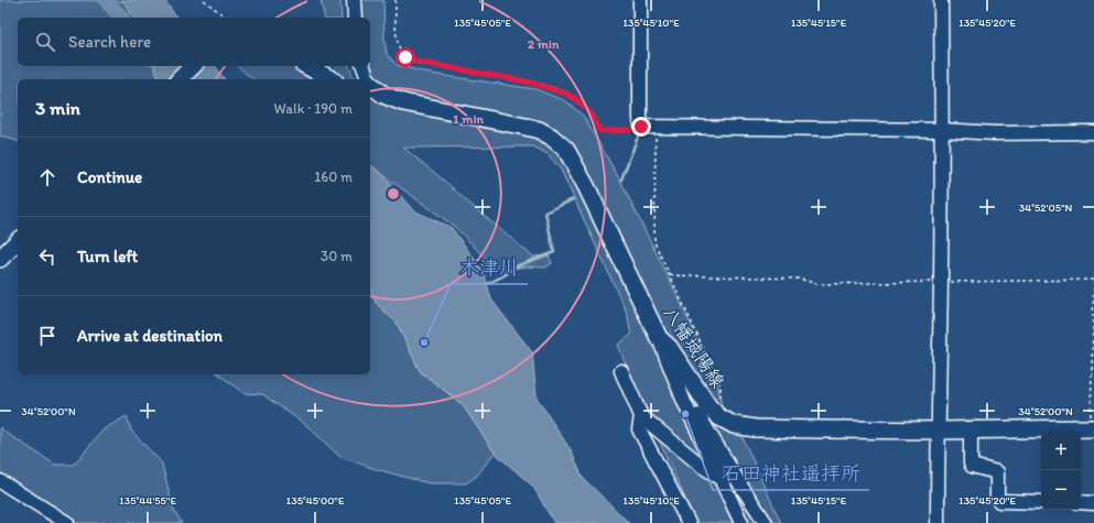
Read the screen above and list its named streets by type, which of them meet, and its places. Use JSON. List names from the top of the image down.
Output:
{
  "streets": {
    "main road": ["八幡城陽線"]
  },
  "places": ["木津川", "石田神社遥拝所"],
  "page": {
    "search": "Search here",
    "heading": ["3 min", "Walk · 190 m"],
    "list": [
      ["Continue", "160 m"],
      ["Turn left", "30 m"],
      "Arrive at destination"
    ],
    "map_buttons": ["+", "−"]
  },
  "coordinates": [
    "135°45'05\"E",
    "135°45'10\"E",
    "135°45'15\"E",
    "135°45'20\"E",
    "34°52'05\"N",
    "34°52'00\"N",
    "135°44'55\"E",
    "135°45'00\"E"
  ],
  "rings": ["2 min", "1 min"]
}
